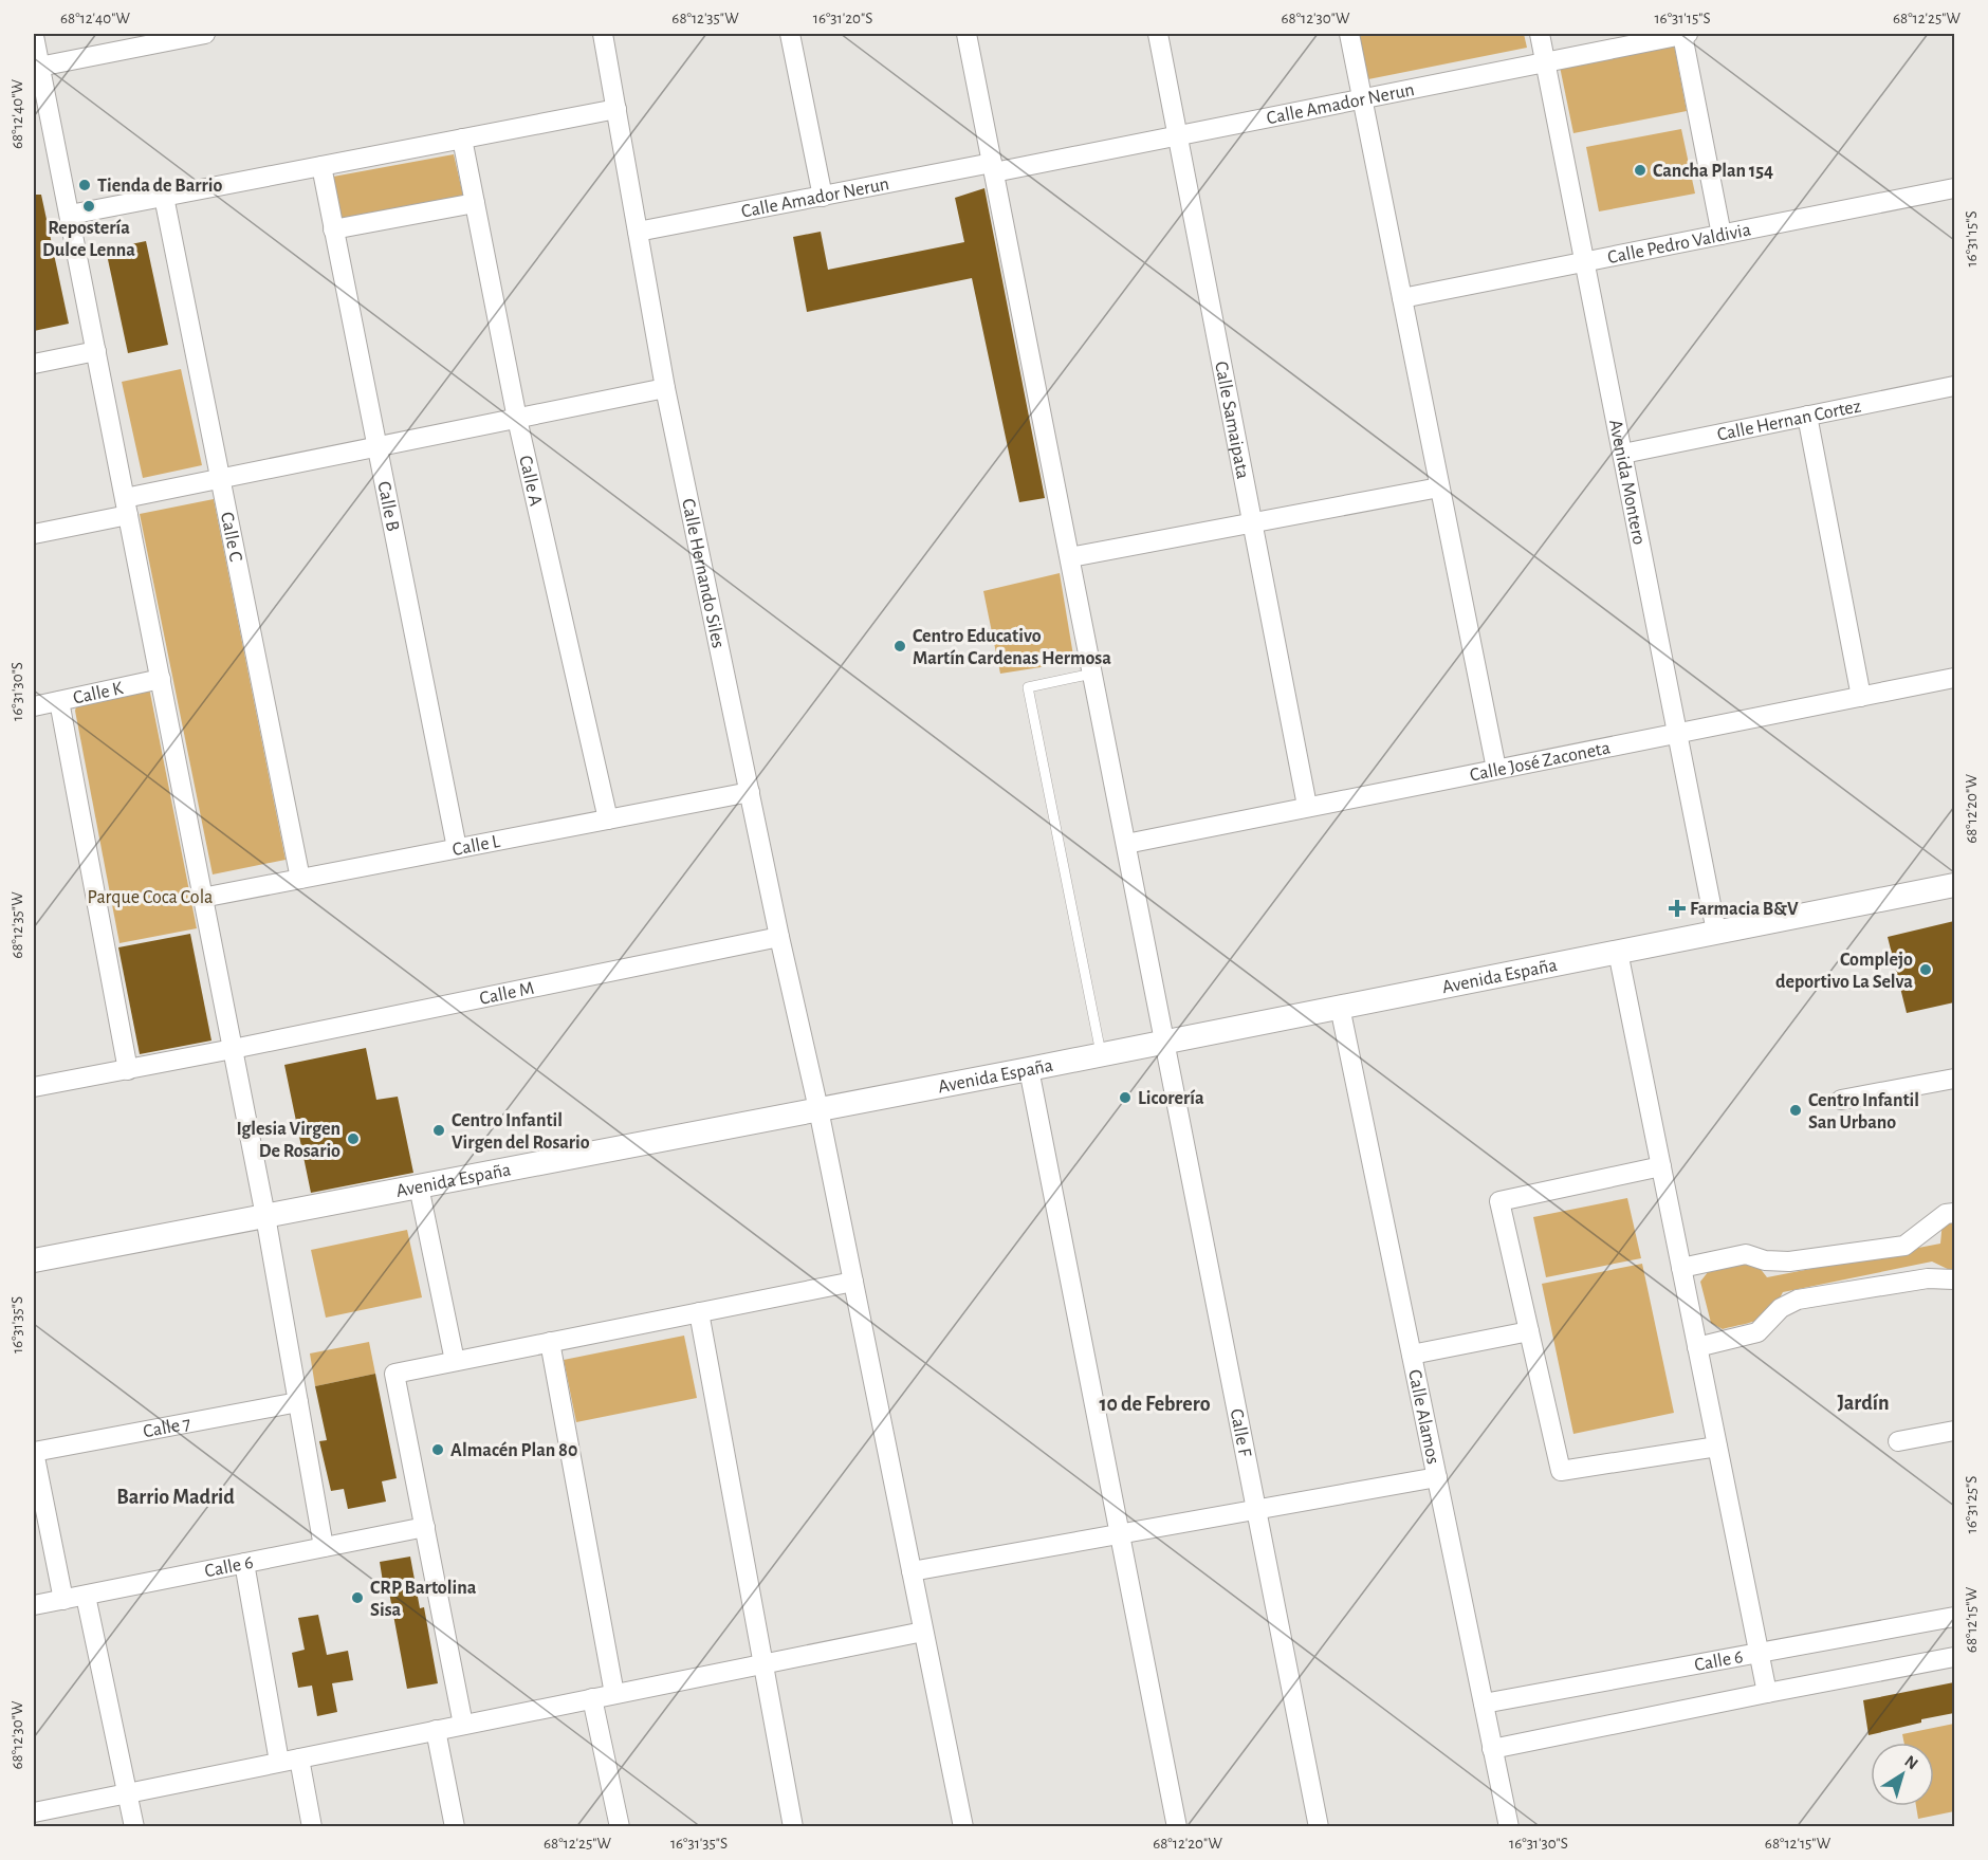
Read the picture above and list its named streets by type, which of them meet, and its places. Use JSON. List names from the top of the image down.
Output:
{
  "streets": {
    "street": [
      "Calle Amador Nerun",
      "Calle Pedro Valdivia",
      "Calle Samaipata",
      "Calle Hernan Cortez",
      "Calle A",
      "Avenida Montero",
      "Calle B",
      "Calle C",
      "Calle Hernando Siles",
      "Calle K",
      "Calle José Zaconeta",
      "Calle L",
      "Avenida España",
      "Calle M",
      "Calle Alamos",
      "Calle 7",
      "Calle F",
      "Calle 6"
    ]
  },
  "crossings": [
    ["Calle Amador Nerun", "Calle Samaipata"],
    ["Calle Amador Nerun", "Avenida Montero"],
    ["Calle Amador Nerun", "Calle Hernando Siles"],
    ["Calle Amador Nerun", "Calle F"],
    ["Calle Pedro Valdivia", "Avenida Montero"],
    ["Calle Samaipata", "Calle José Zaconeta"],
    ["Calle Hernan Cortez", "Avenida Montero"],
    ["Calle A", "Calle L"],
    ["Avenida Montero", "Calle José Zaconeta"],
    ["Avenida Montero", "Avenida España"],
    ["Calle B", "Calle L"],
    ["Calle C", "Calle L"],
    ["Calle Hernando Siles", "Calle L"],
    ["Calle Hernando Siles", "Avenida España"],
    ["Calle Hernando Siles", "Calle M"],
    ["Calle José Zaconeta", "Calle F"],
    ["Avenida España", "Calle Alamos"],
    ["Avenida España", "Calle F"],
    ["Calle Alamos", "Calle 6"]
  ],
  "districts": ["Jardín", "10 de Febrero", "Barrio Madrid"],
  "parks": ["Parque Coca Cola"],
  "places": {
    "other": [
      "Cancha Plan 154",
      "Tienda de Barrio",
      "Repostería Dulce Lenna",
      "Centro Educativo Martín Cardenas Hermosa",
      "Complejo deportivo La Selva",
      "Licorería",
      "Centro Infantil San Urbano",
      "Centro Infantil Virgen del Rosario",
      "Iglesia Virgen De Rosario",
      "Almacén Plan 80",
      "CRP Bartolina Sisa"
    ],
    "health": ["Farmacia B&V"]
  },
  "north": "top right",
  "coordinates": [
    "68°12'40\"W",
    "68°12'35\"W",
    "16°31'20\"S",
    "68°12'30\"W",
    "16°31'15\"S",
    "68°12'25\"W",
    "16°31'30\"S",
    "68°12'20\"W",
    "16°31'35\"S",
    "16°31'25\"S",
    "68°12'15\"W"
  ]
}
